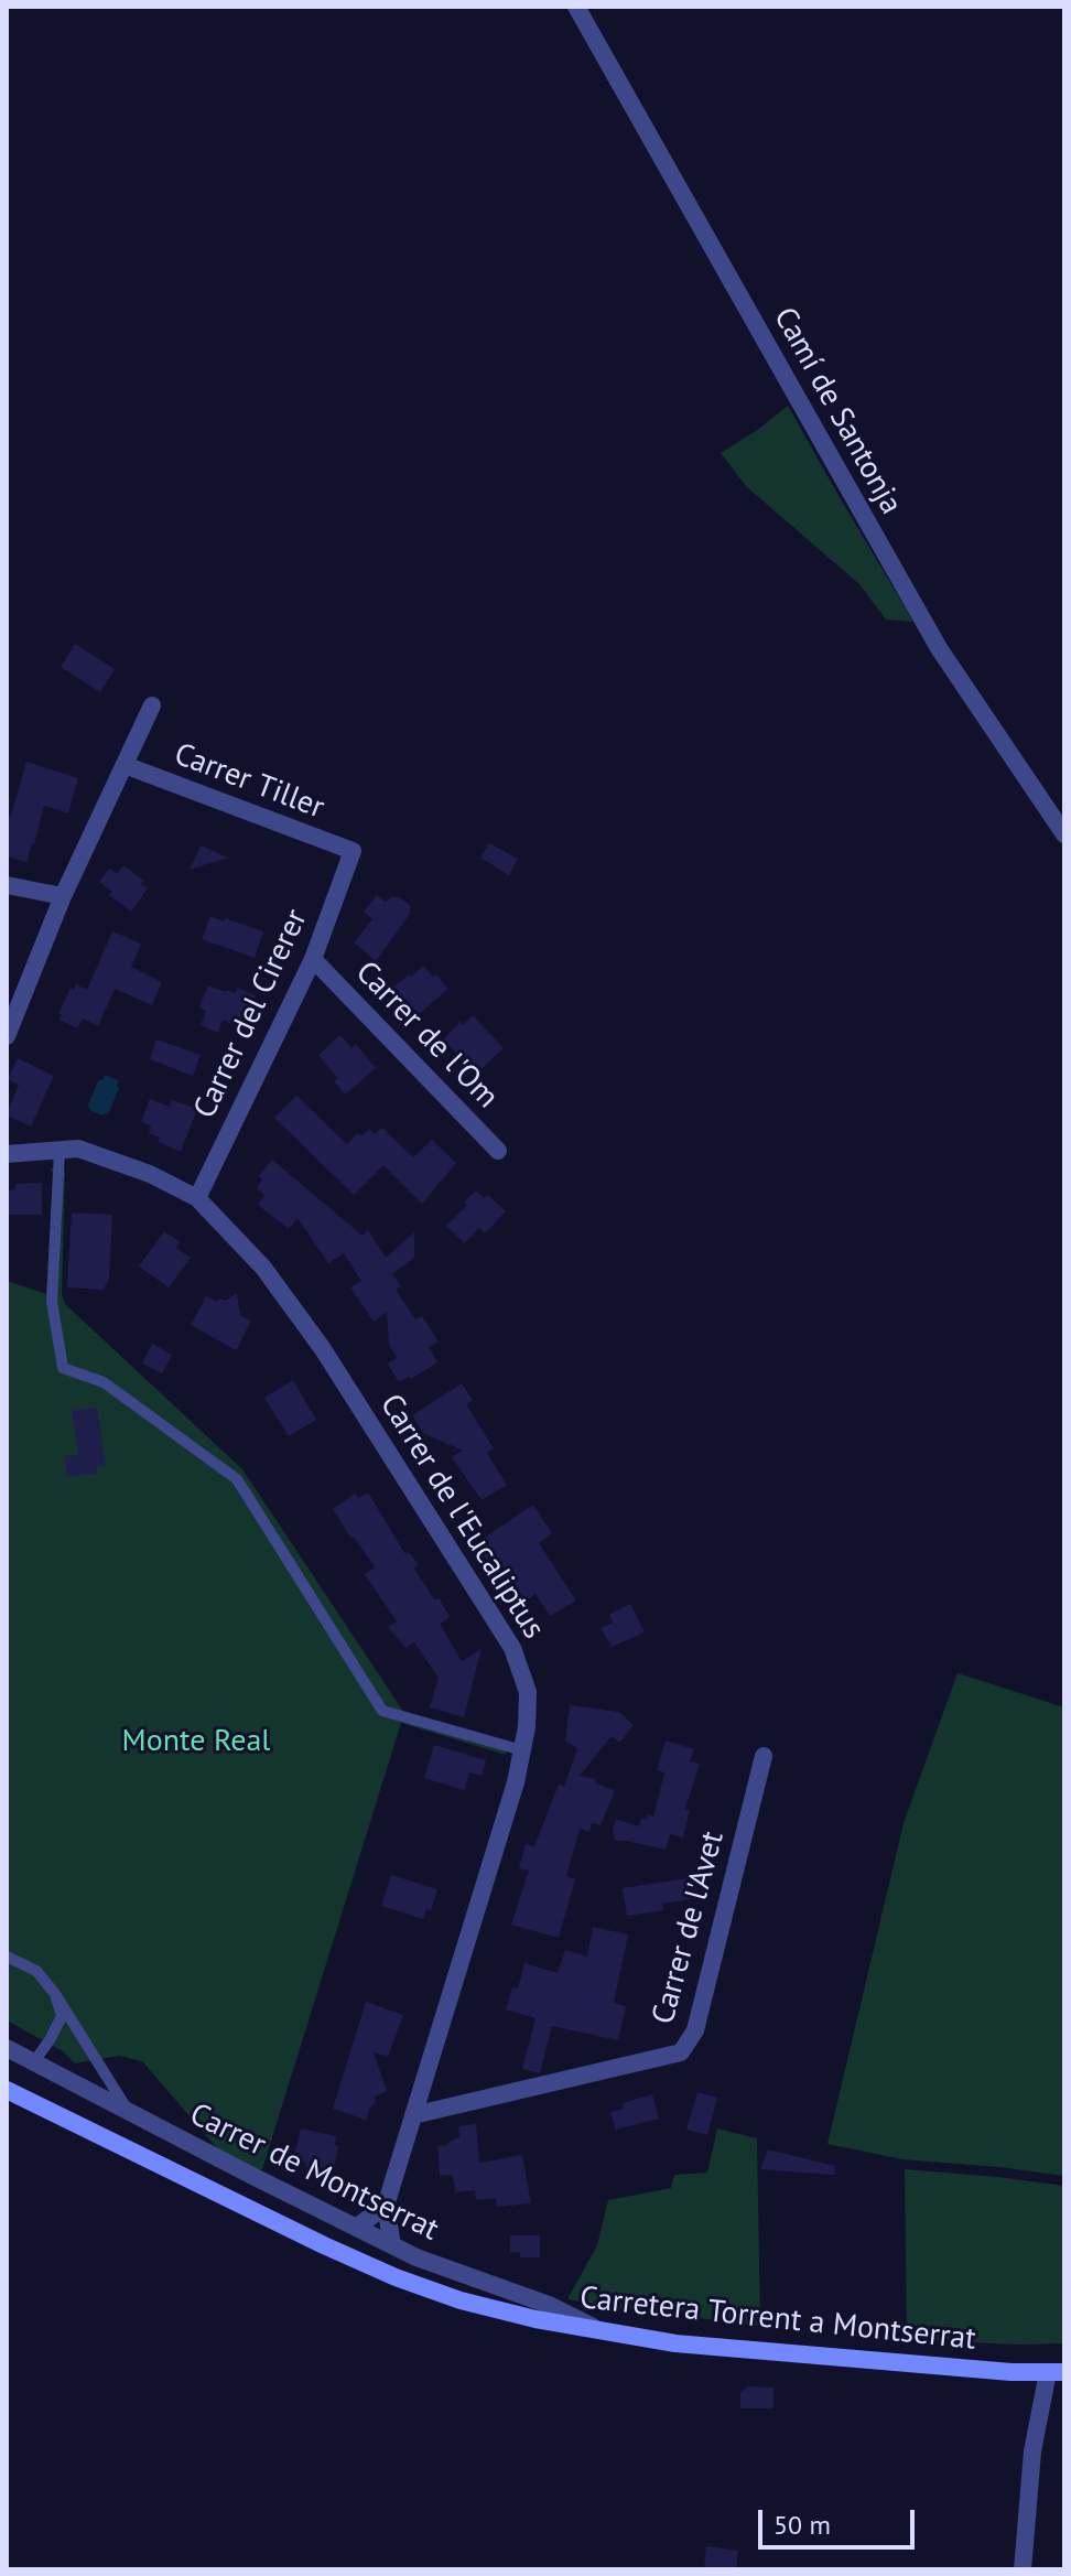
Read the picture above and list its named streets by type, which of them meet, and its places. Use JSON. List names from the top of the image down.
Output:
{
  "streets": {
    "main road": ["Carretera Torrent a Montserrat"],
    "street": [
      "Camí de Santonja",
      "Carrer Tiller",
      "Carrer del Cirerer",
      "Carrer de l'Om",
      "Carrer de l'Eucaliptus",
      "Carrer de l'Avet",
      "Carrer de Montserrat"
    ]
  },
  "crossings": [
    ["Carrer Tiller", "Carrer del Cirerer"],
    ["Carrer del Cirerer", "Carrer de l'Om"],
    ["Carrer del Cirerer", "Carrer de l'Eucaliptus"],
    ["Carrer de l'Eucaliptus", "Carrer de l'Avet"],
    ["Carrer de Montserrat", "Carretera Torrent a Montserrat"]
  ],
  "parks": ["Monte Real"],
  "scale_bar": "50 m"
}
